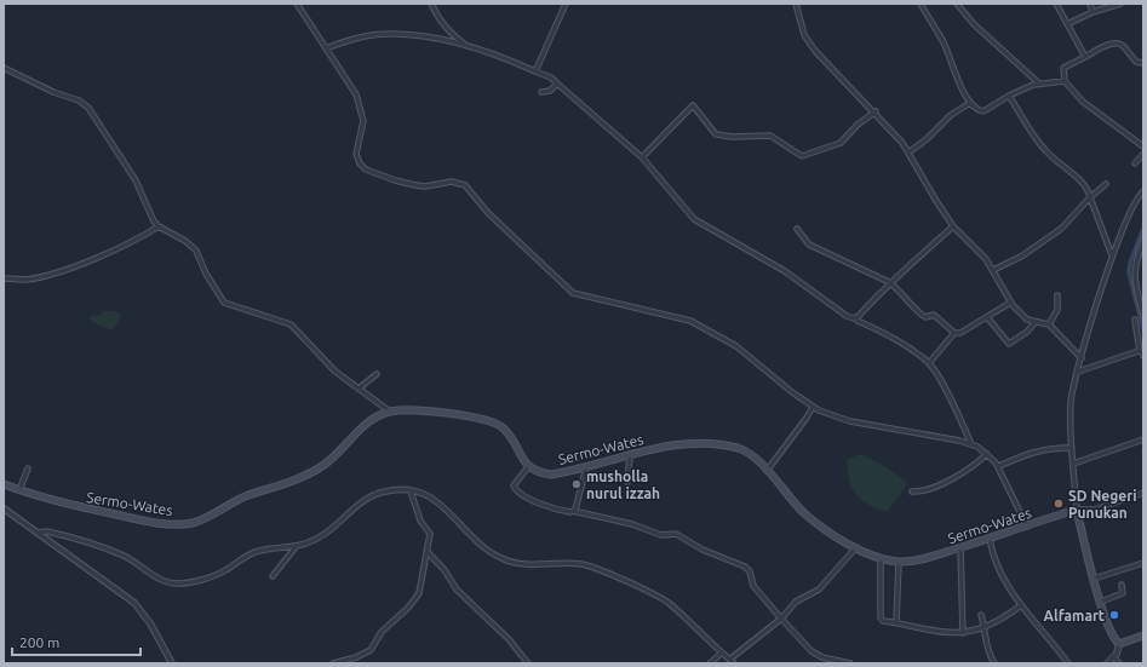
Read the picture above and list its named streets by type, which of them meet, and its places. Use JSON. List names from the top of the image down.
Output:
{
  "streets": {
    "main road": ["Sermo-Wates"]
  },
  "places": ["musholla nurul izzah", "SD Negeri Punukan", "Alfamart"],
  "scale_bar": "200 m"
}
